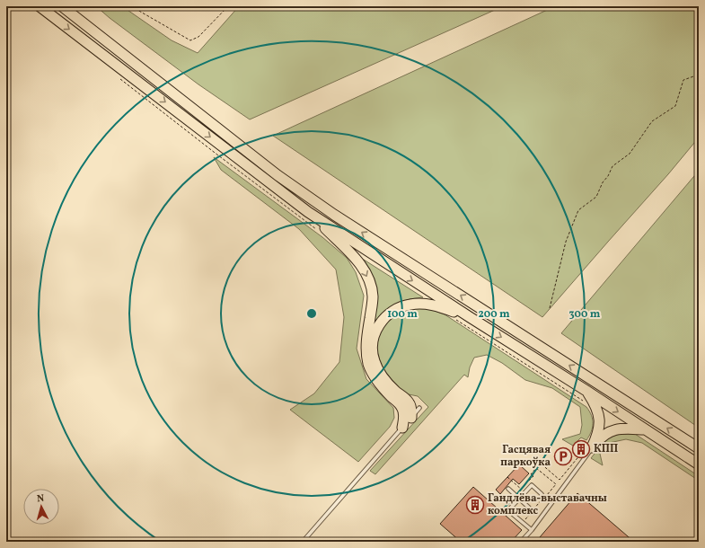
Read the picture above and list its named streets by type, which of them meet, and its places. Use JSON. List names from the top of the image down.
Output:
{
  "places": {
    "building": ["КПП", "Гандлёва-выставачны комплекс"],
    "parking": ["Гасцявая паркоўка"]
  },
  "north": "top",
  "rings": ["100 m", "200 m", "300 m"]
}
